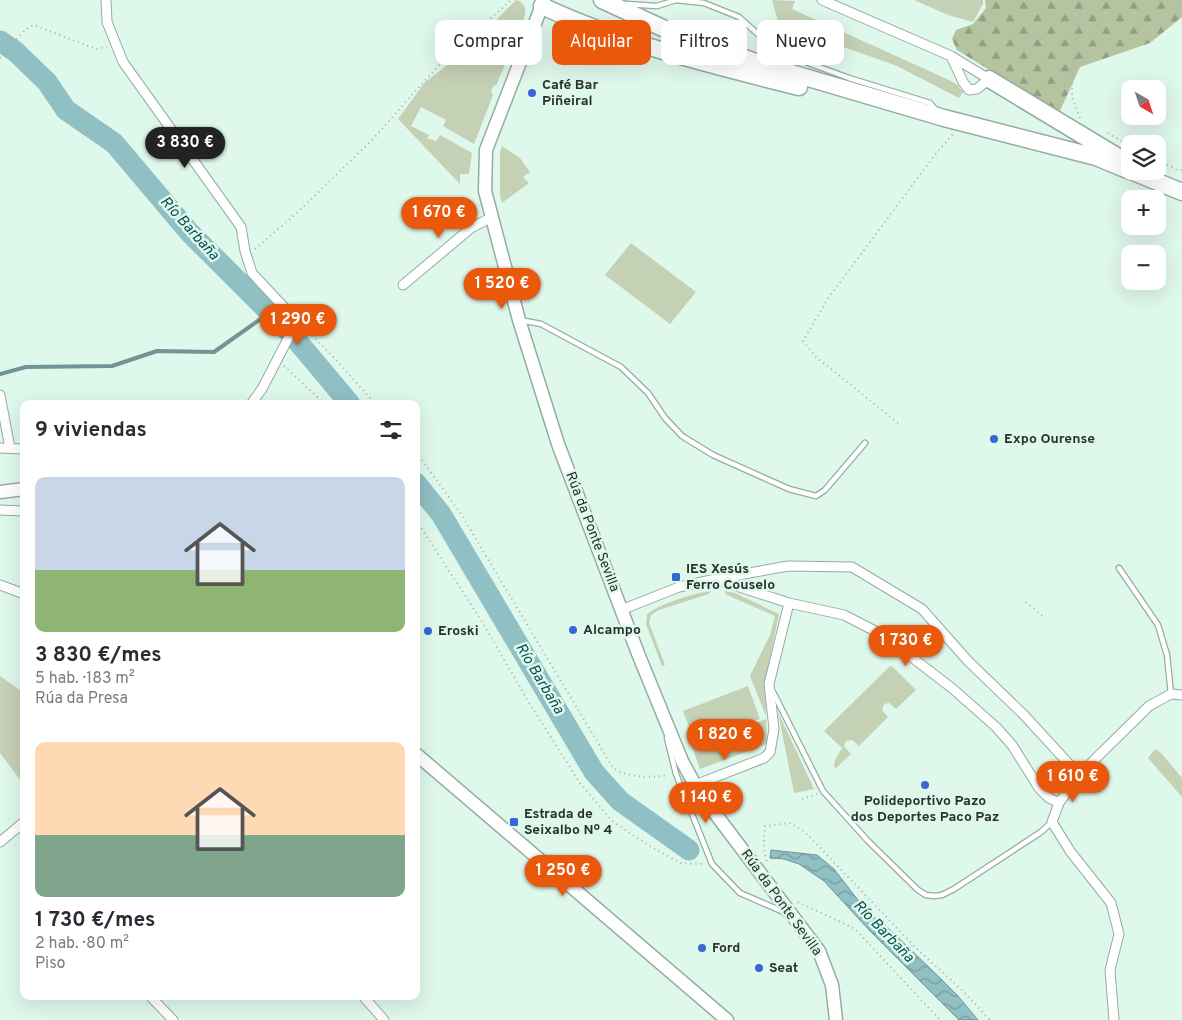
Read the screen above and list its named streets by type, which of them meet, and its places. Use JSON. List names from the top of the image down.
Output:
{
  "streets": {
    "street": ["Rúa da Ponte Sevilla"]
  },
  "water": ["Río Barbaña"],
  "places": {
    "other": [
      "Café Bar Piñeiral",
      "Expo Ourense",
      "Alcampo",
      "Eroski",
      "Polideportivo Pazo dos Deportes Paco Paz",
      "Ford",
      "Seat"
    ],
    "transit": ["IES Xesús Ferro Couselo", "Estrada de Seixalbo Nº 4"]
  },
  "north": "bottom right",
  "page": {
    "chip": [
      "Comprar",
      "Alquilar",
      "Filtros",
      "Nuevo"
    ],
    "map_buttons": ["+", "−"],
    "price": [
      "3 830 €",
      "1 670 €",
      "1 520 €",
      "1 290 €",
      "1 730 €",
      "1 820 €",
      "1 610 €",
      "1 140 €",
      "1 250 €"
    ],
    "heading": "9 viviendas",
    "list": [
      {
        "name": "3 830 €/mes",
        "note": "5 hab. · 183 m² · Rúa da Presa"
      },
      {
        "name": "1 730 €/mes",
        "note": "2 hab. · 80 m² · Piso"
      }
    ]
  }
}
